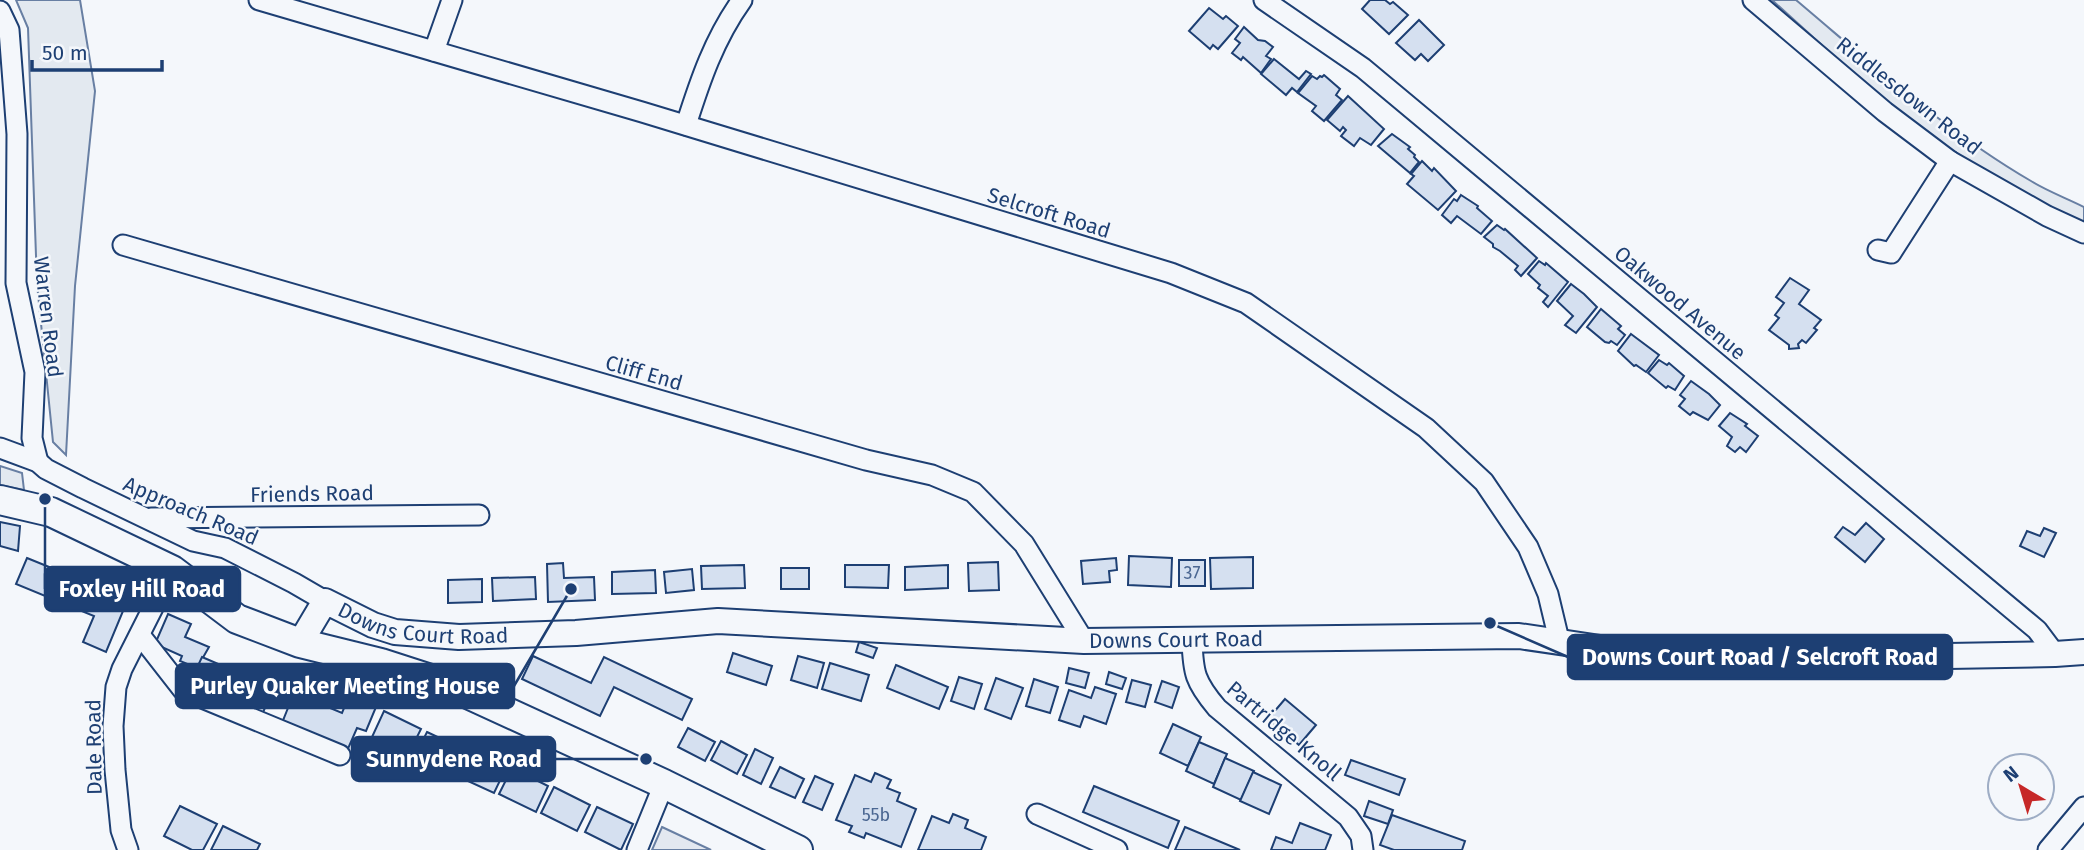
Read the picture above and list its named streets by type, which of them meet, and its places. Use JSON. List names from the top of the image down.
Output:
{
  "streets": {
    "main road": ["Downs Court Road"],
    "street": [
      "Riddlesdown Road",
      "Selcroft Road",
      "Oakwood Avenue",
      "Warren Road",
      "Cliff End",
      "Friends Road",
      "Approach Road",
      "Partridge Knoll",
      "Dale Road"
    ]
  },
  "crossings": [
    ["Selcroft Road", "Downs Court Road"],
    ["Oakwood Avenue", "Downs Court Road"],
    ["Warren Road", "Approach Road"],
    ["Cliff End", "Downs Court Road"],
    ["Friends Road", "Approach Road"],
    ["Approach Road", "Downs Court Road"],
    ["Downs Court Road", "Partridge Knoll"]
  ],
  "places": [
    "Foxley Hill Road",
    "Purley Quaker Meeting House",
    "Downs Court Road / Selcroft Road",
    "Sunnydene Road"
  ],
  "house_numbers": ["37", "55b"],
  "scale_bar": "50 m",
  "north": "top left"
}
